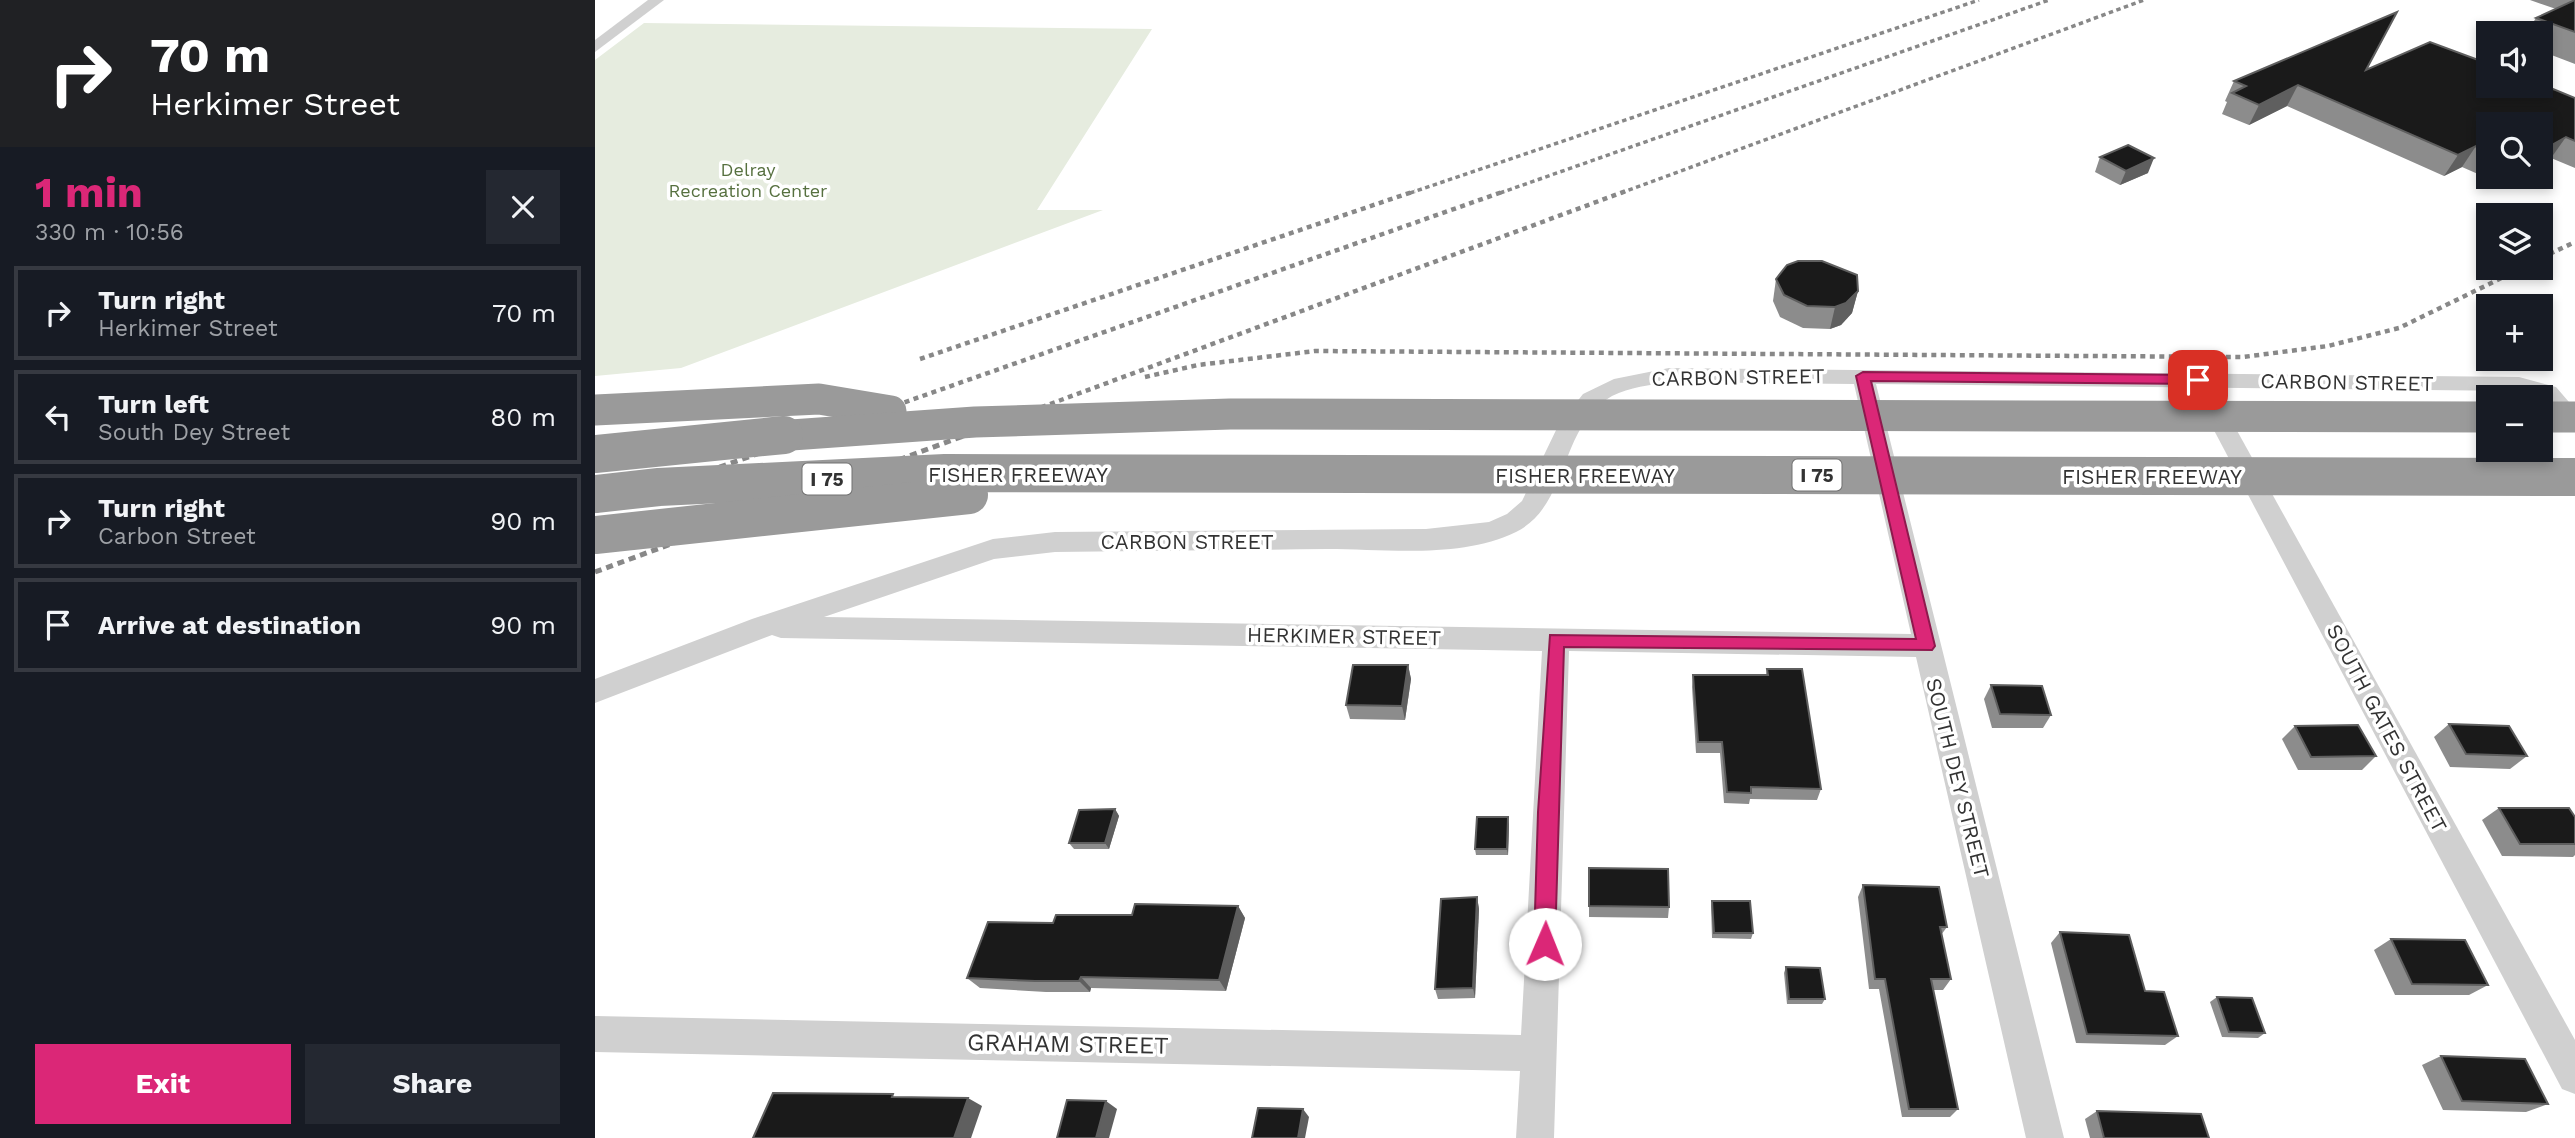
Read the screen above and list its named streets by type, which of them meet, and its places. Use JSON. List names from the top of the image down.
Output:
{
  "streets": {
    "highway": ["FISHER FREEWAY", "I 75"],
    "street": [
      "CARBON STREET",
      "HERKIMER STREET",
      "SOUTH GATES STREET",
      "SOUTH DEY STREET",
      "GRAHAM STREET"
    ]
  },
  "crossings": [
    ["CARBON STREET", "HERKIMER STREET"],
    ["CARBON STREET", "SOUTH GATES STREET"],
    ["CARBON STREET", "SOUTH DEY STREET"],
    ["HERKIMER STREET", "SOUTH DEY STREET"]
  ],
  "parks": ["Delray Recreation Center"],
  "page": {
    "turn": ["70 m", "Herkimer Street"],
    "map_buttons": ["+", "−"],
    "heading": ["1 min", "330 m · 10:56"],
    "list": [
      {
        "name": "Turn right",
        "note": "Herkimer Street",
        "value": "70 m"
      },
      {
        "name": "Turn left",
        "note": "South Dey Street",
        "value": "80 m"
      },
      {
        "name": "Turn right",
        "note": "Carbon Street",
        "value": "90 m"
      },
      {
        "name": "Arrive at destination",
        "value": "90 m"
      }
    ],
    "buttons": ["Exit", "Share"]
  }
}
